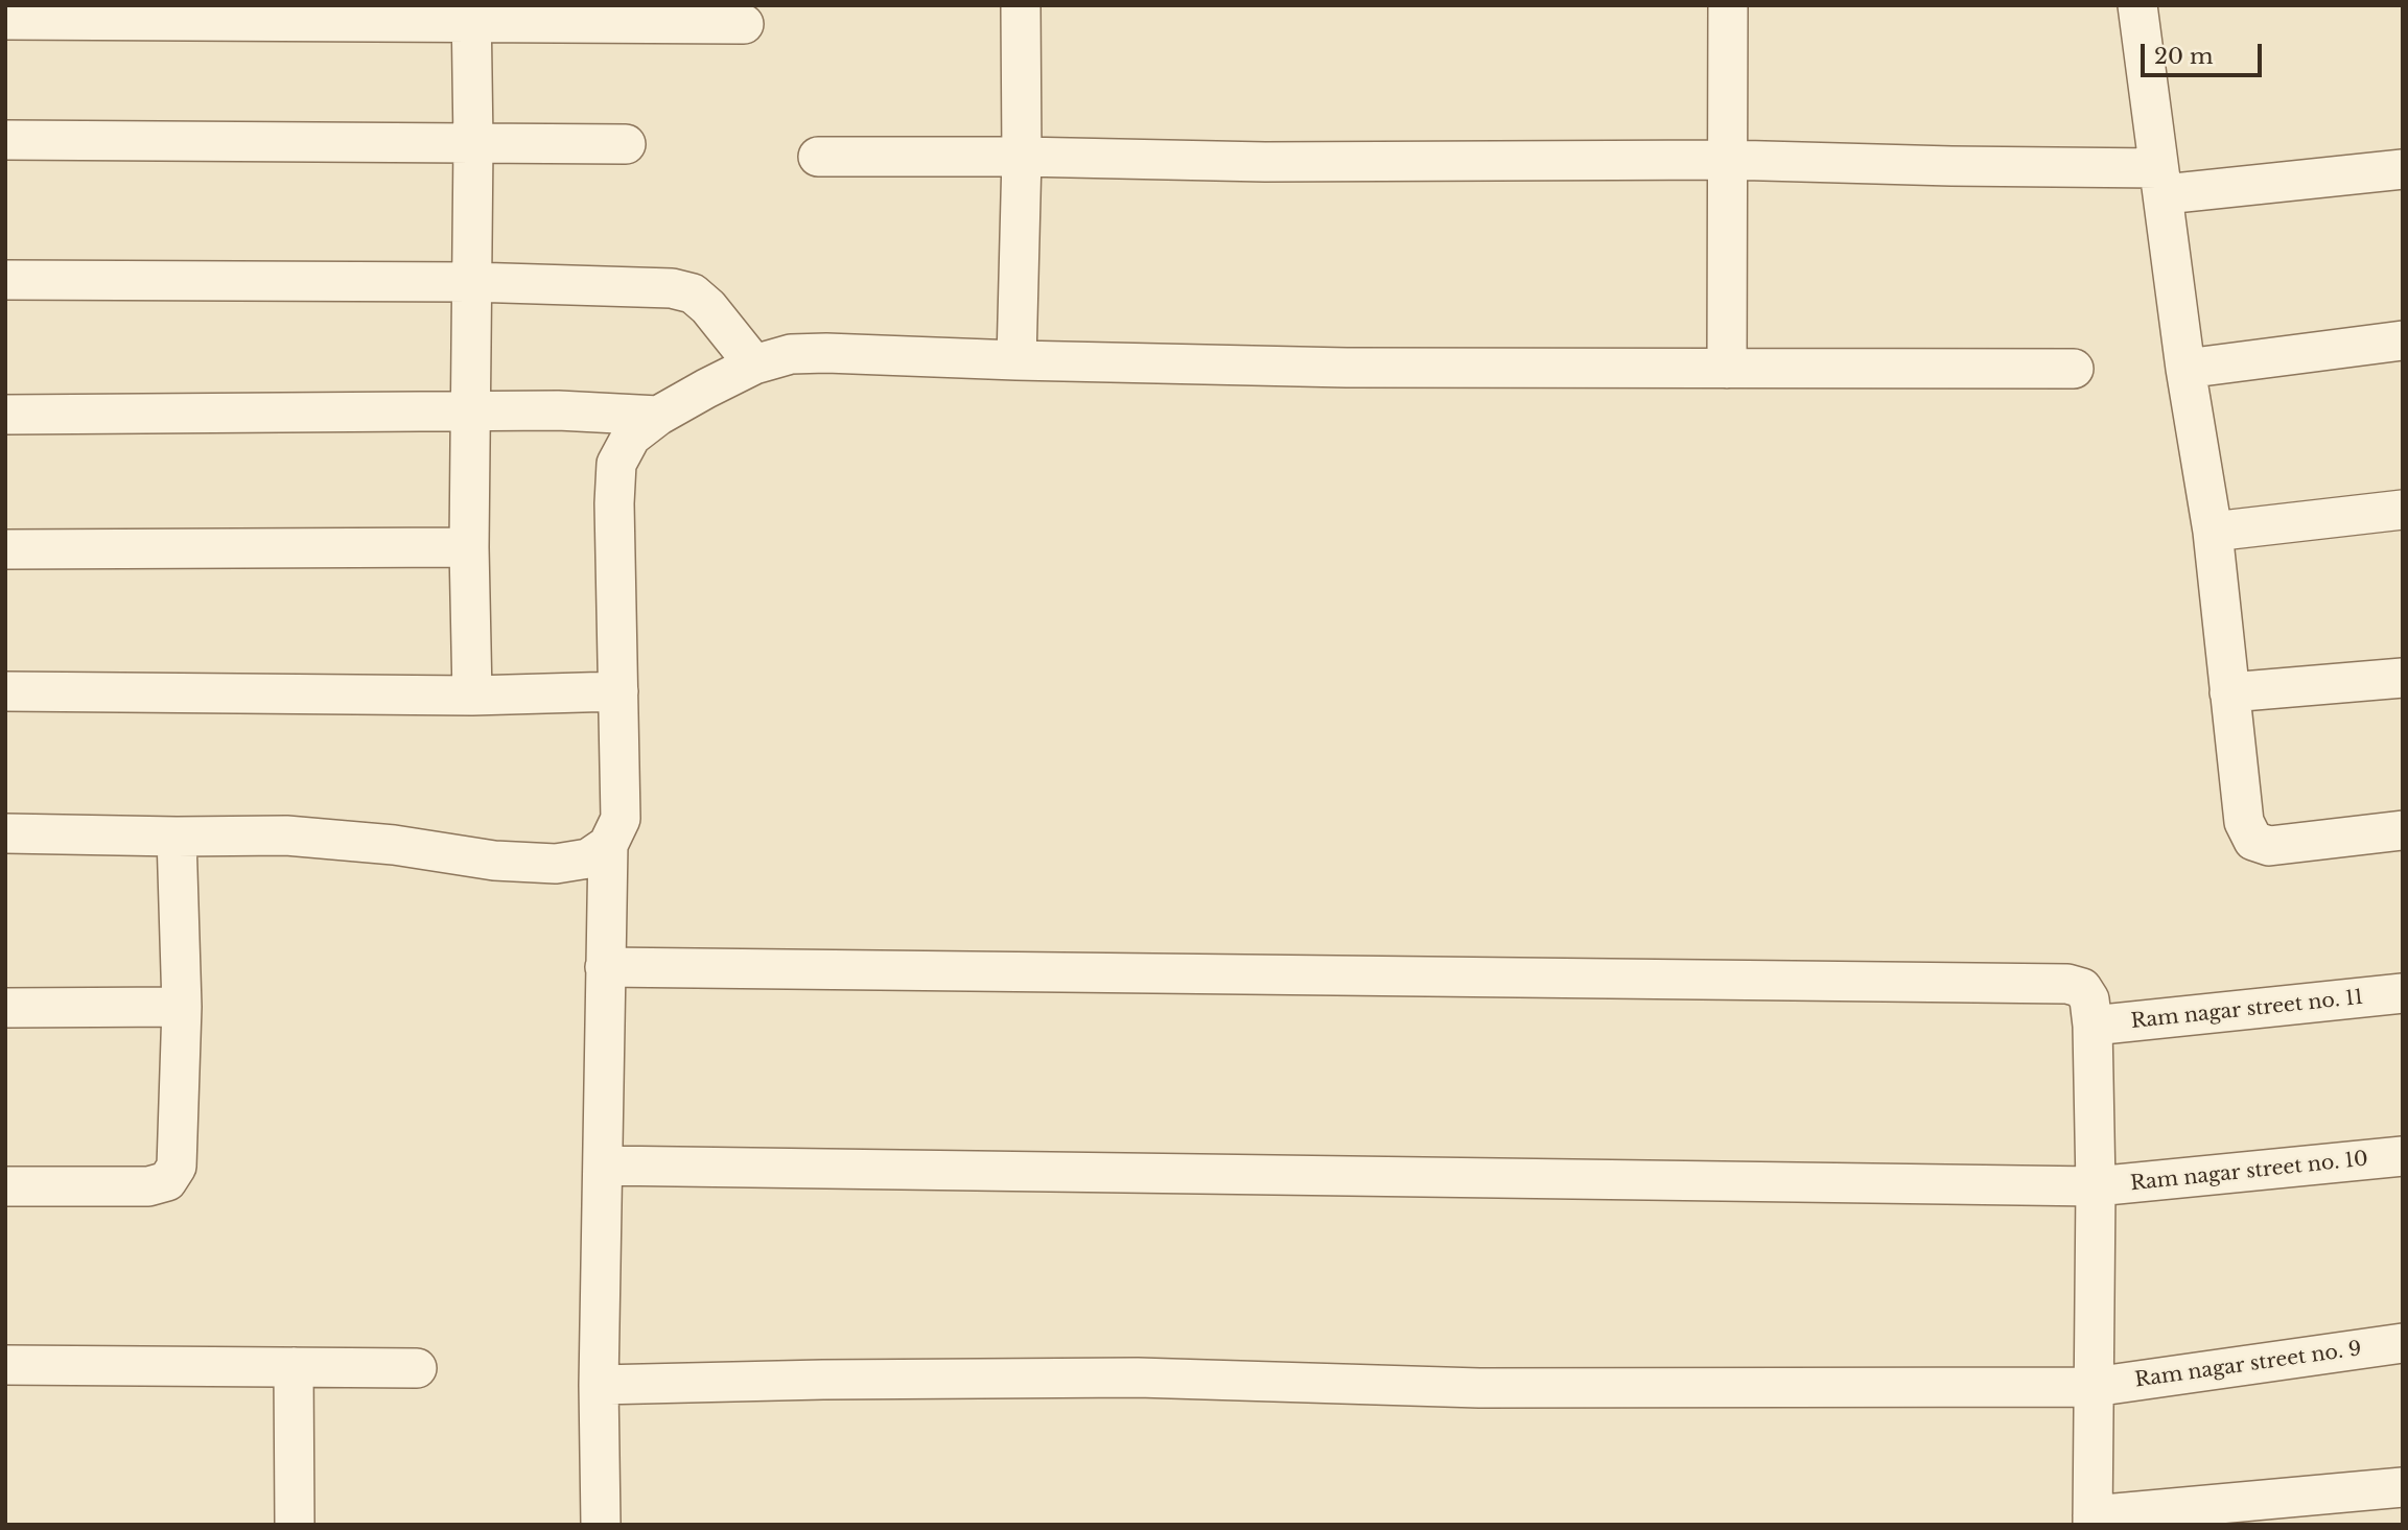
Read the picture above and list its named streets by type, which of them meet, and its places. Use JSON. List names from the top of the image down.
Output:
{
  "streets": {
    "street": ["Ram nagar street no. 11", "Ram nagar street no. 10", "Ram nagar street no. 9"]
  },
  "scale_bar": "20 m"
}
